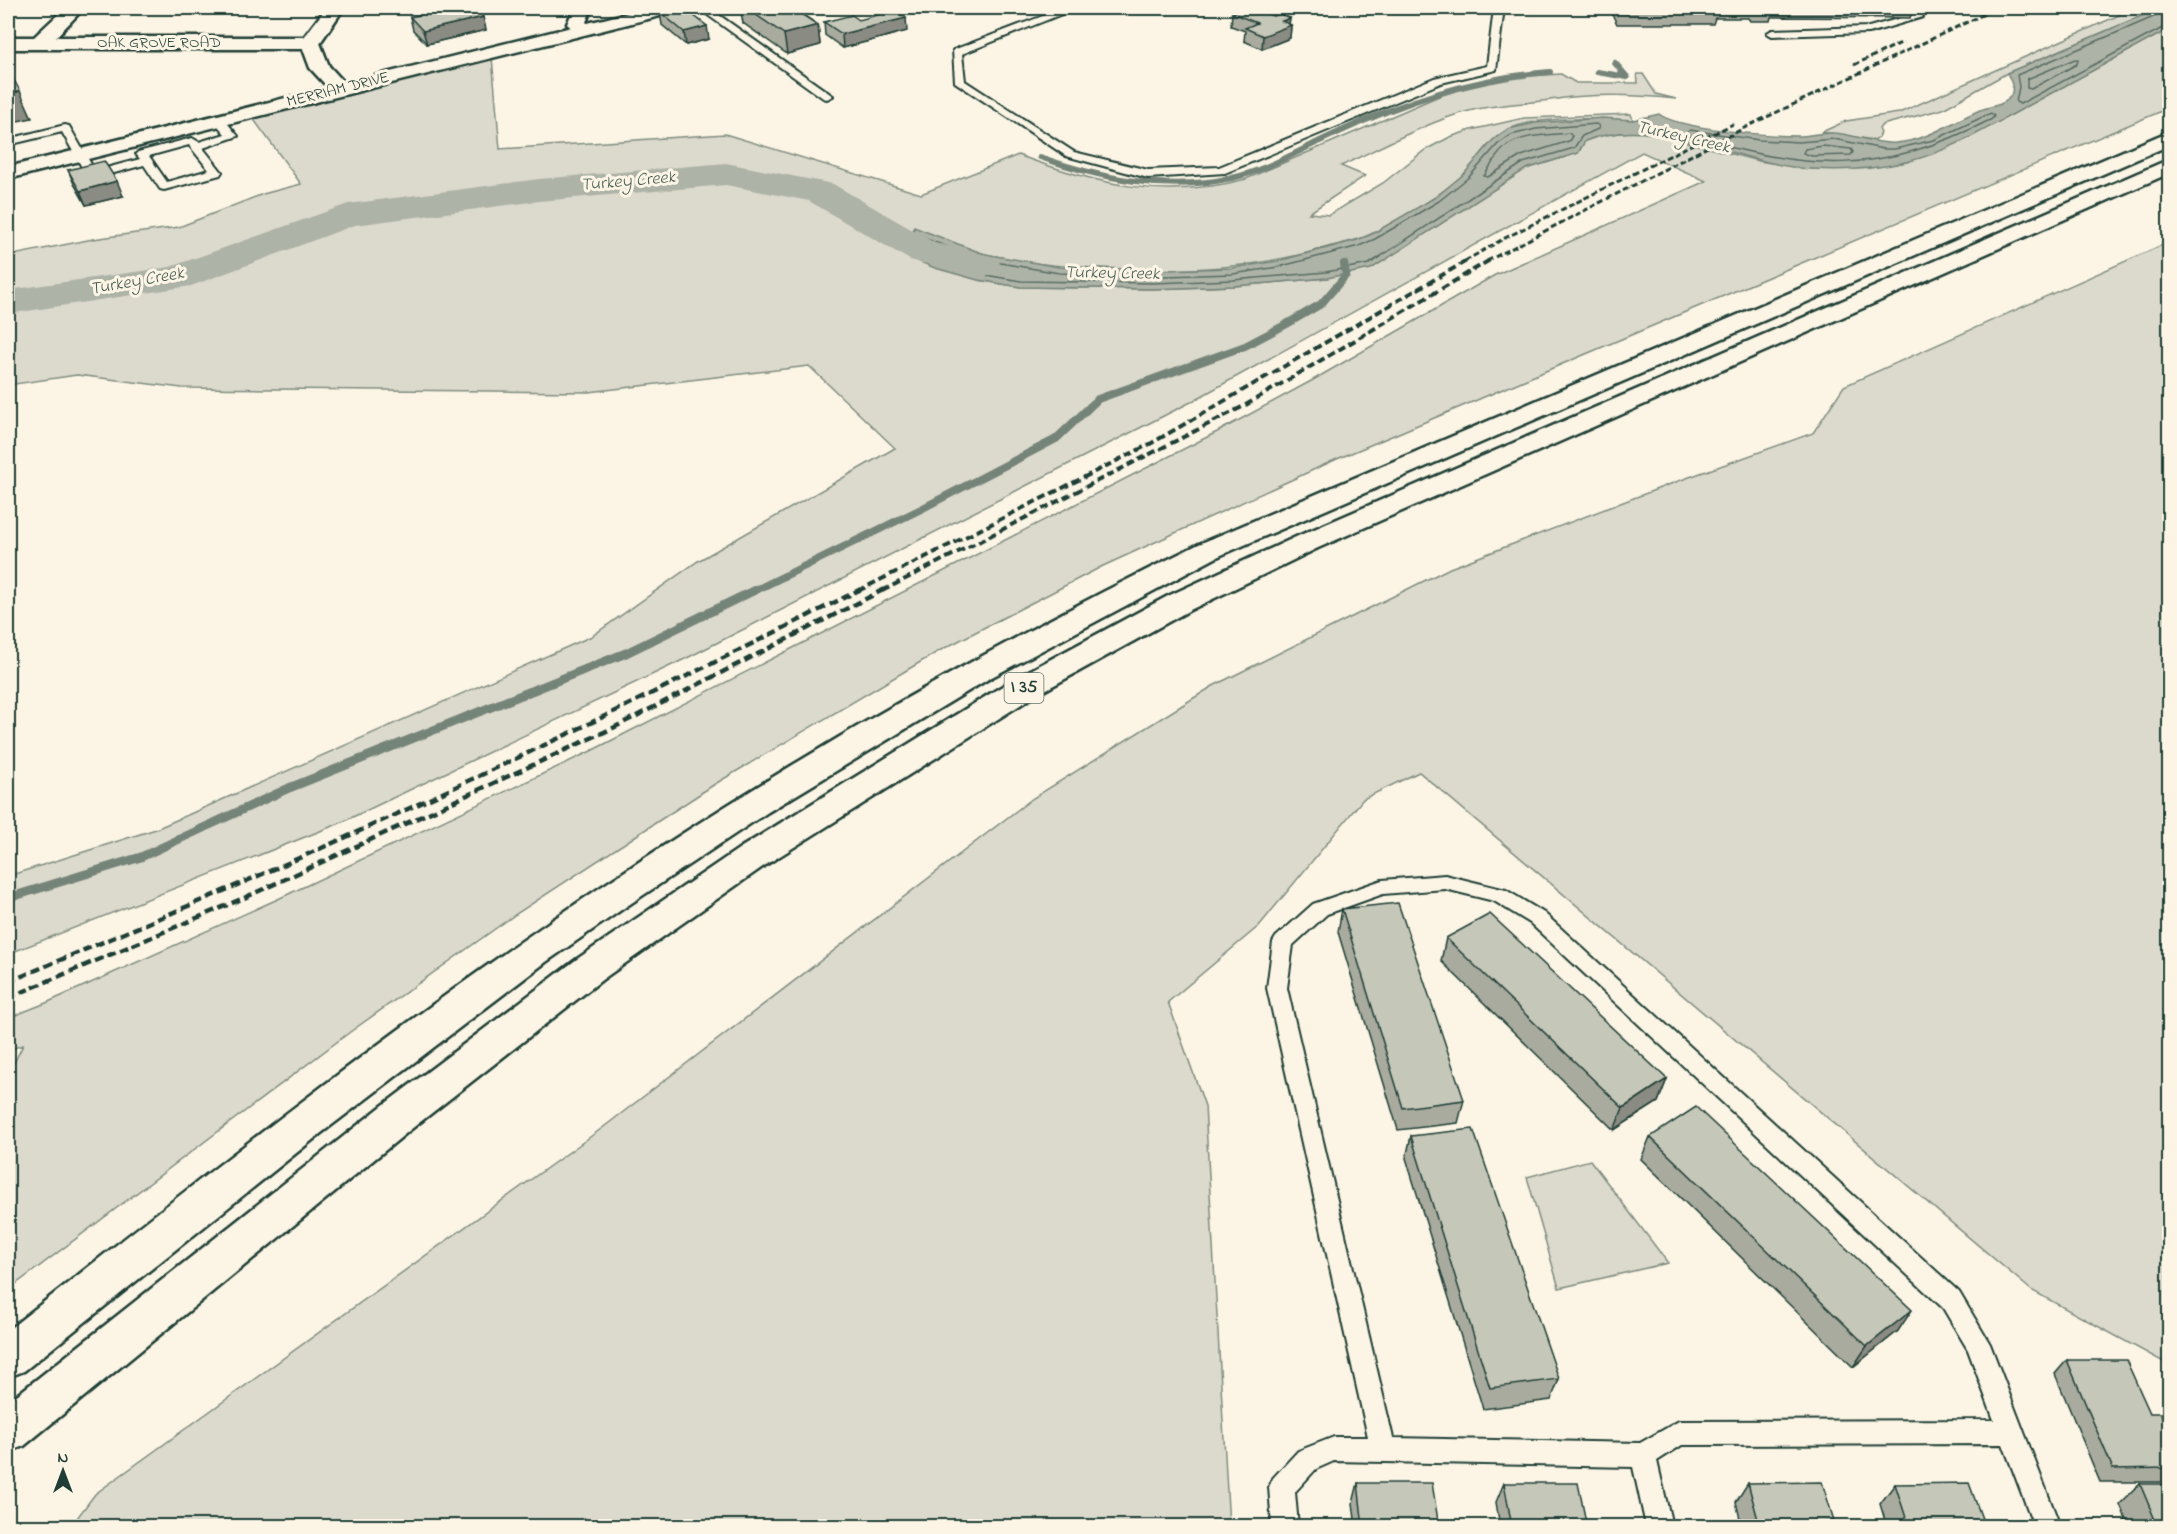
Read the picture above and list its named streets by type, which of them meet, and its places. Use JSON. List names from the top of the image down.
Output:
{
  "streets": {
    "main road": ["OAK GROVE ROAD", "MERRIAM DRIVE", "I 35"]
  },
  "water": ["Turkey Creek"],
  "north": "top"
}
